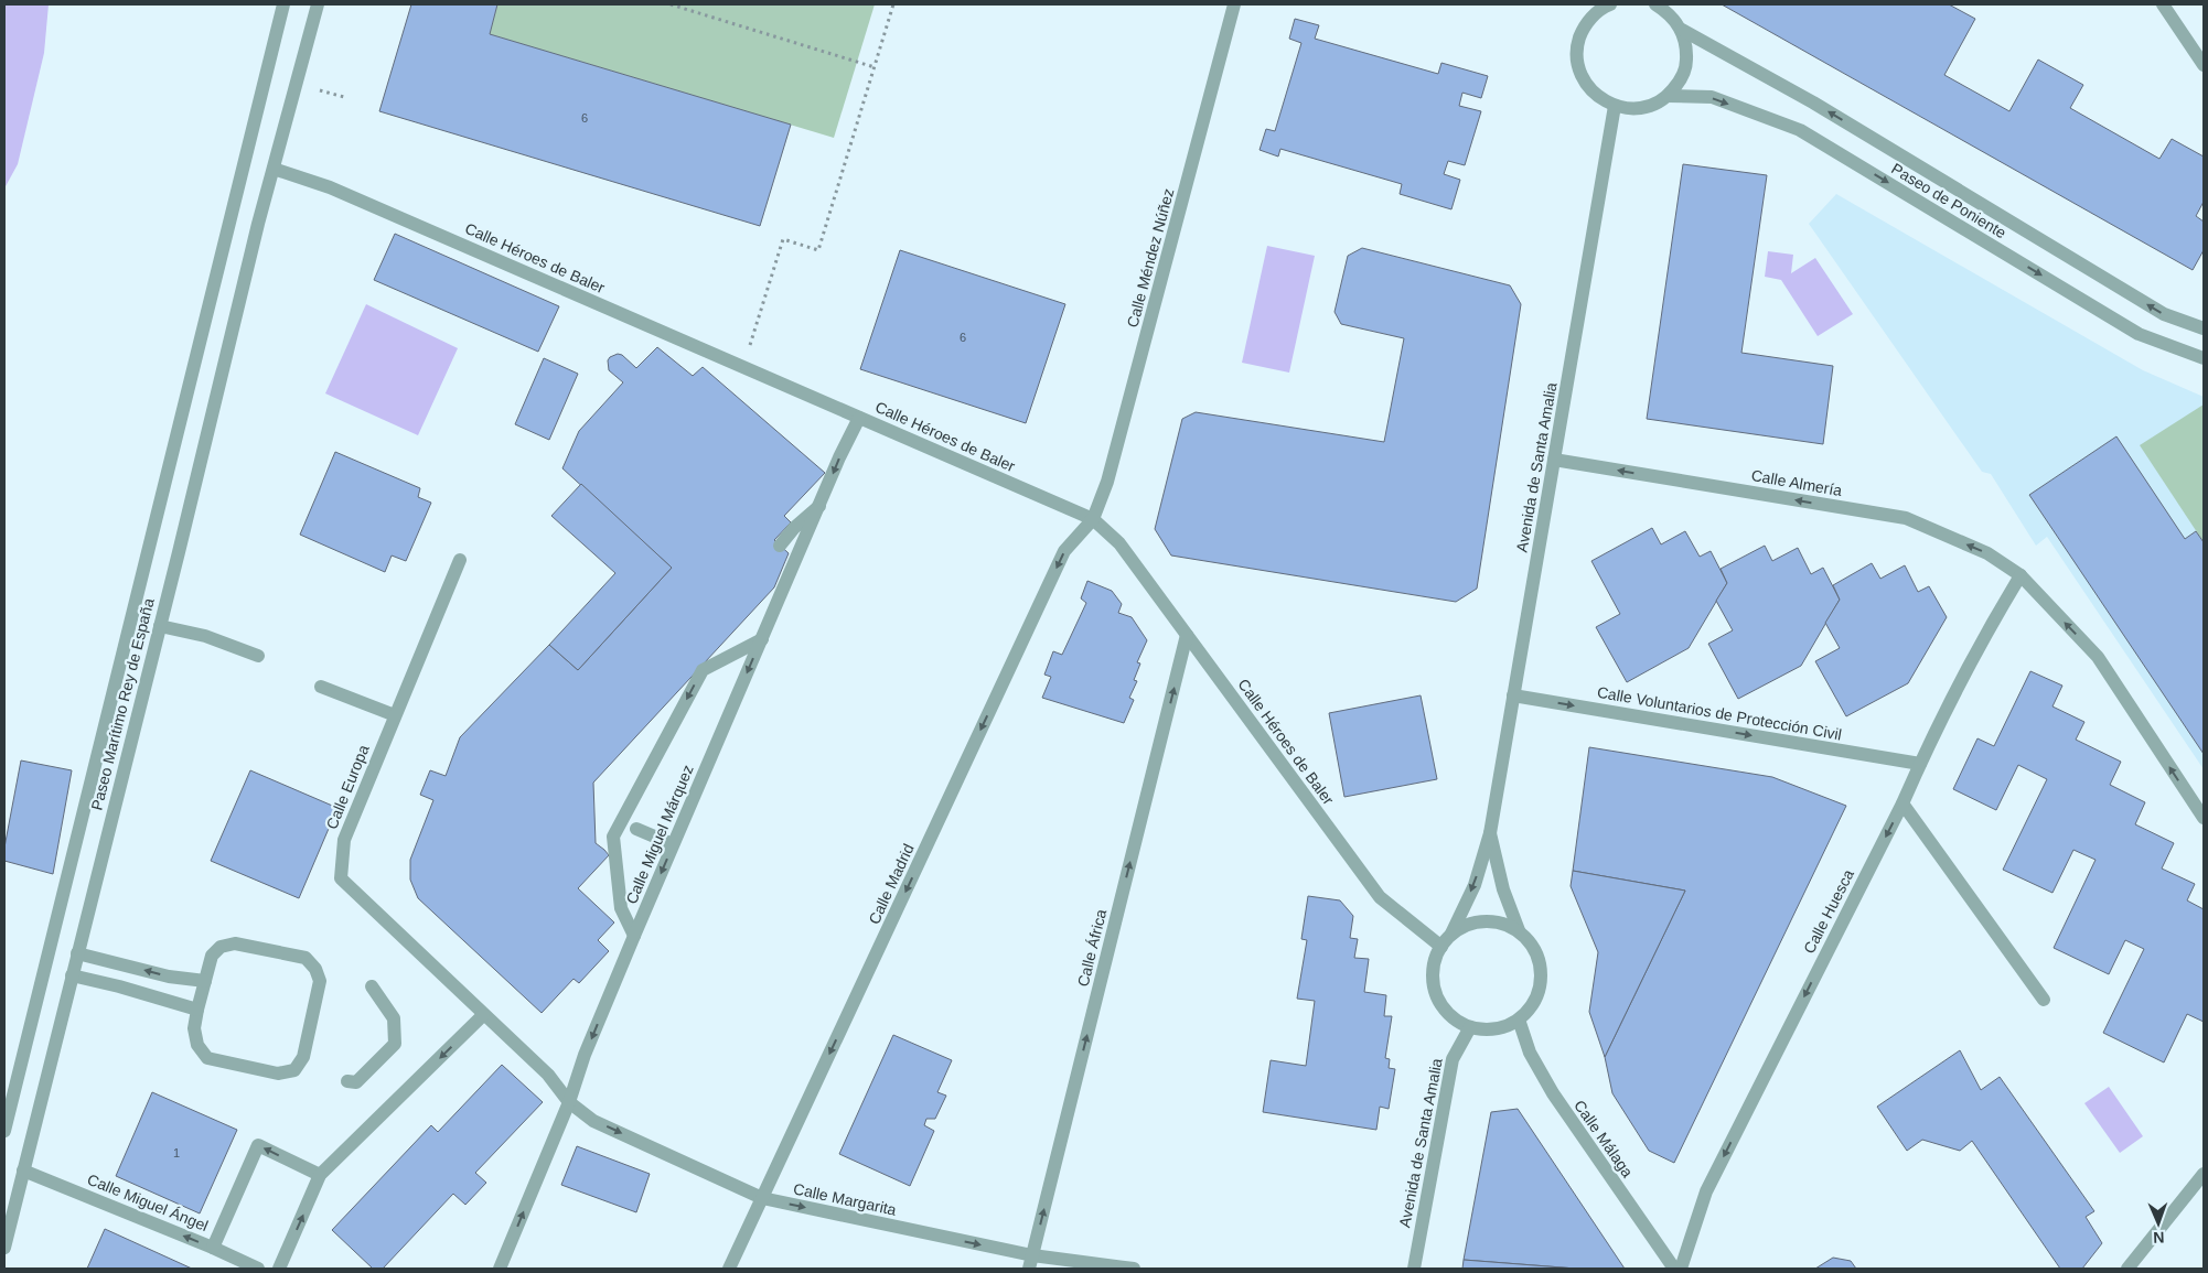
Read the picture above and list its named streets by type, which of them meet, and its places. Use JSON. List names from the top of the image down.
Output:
{
  "streets": {
    "street": [
      "Paseo de Poniente",
      "Calle Héroes de Baler",
      "Calle Méndez Núñez",
      "Avenida de Santa Amalia",
      "Calle Almería",
      "Paseo Marítimo Rey de España",
      "Calle Voluntarios de Protección Civil",
      "Calle Europa",
      "Calle Miguel Márquez",
      "Calle Madrid",
      "Calle Huesca",
      "Calle África",
      "Calle Málaga",
      "Calle Margarita",
      "Calle Miguel Ángel"
    ]
  },
  "crossings": [
    ["Calle Héroes de Baler", "Calle Méndez Núñez"],
    ["Calle Héroes de Baler", "Avenida de Santa Amalia"],
    ["Calle Héroes de Baler", "Paseo Marítimo Rey de España"],
    ["Calle Héroes de Baler", "Calle Miguel Márquez"],
    ["Calle Héroes de Baler", "Calle Madrid"],
    ["Calle Héroes de Baler", "Calle África"],
    ["Calle Héroes de Baler", "Calle Málaga"],
    ["Calle Méndez Núñez", "Calle Madrid"],
    ["Avenida de Santa Amalia", "Calle Almería"],
    ["Avenida de Santa Amalia", "Calle Voluntarios de Protección Civil"],
    ["Avenida de Santa Amalia", "Calle Málaga"],
    ["Calle Almería", "Calle Huesca"],
    ["Paseo Marítimo Rey de España", "Calle Miguel Ángel"],
    ["Calle Voluntarios de Protección Civil", "Calle Huesca"],
    ["Calle Europa", "Calle Miguel Márquez"],
    ["Calle Europa", "Calle Margarita"],
    ["Calle Miguel Márquez", "Calle Margarita"],
    ["Calle Madrid", "Calle Margarita"],
    ["Calle África", "Calle Margarita"]
  ],
  "one_way": [
    "Calle Almería",
    "Calle Voluntarios de Protección Civil",
    "Calle Madrid",
    "Calle Huesca",
    "Calle África",
    "Calle Margarita",
    "Calle Miguel Ángel"
  ],
  "house_numbers": ["6", "6", "1"],
  "north": "bottom"
}
